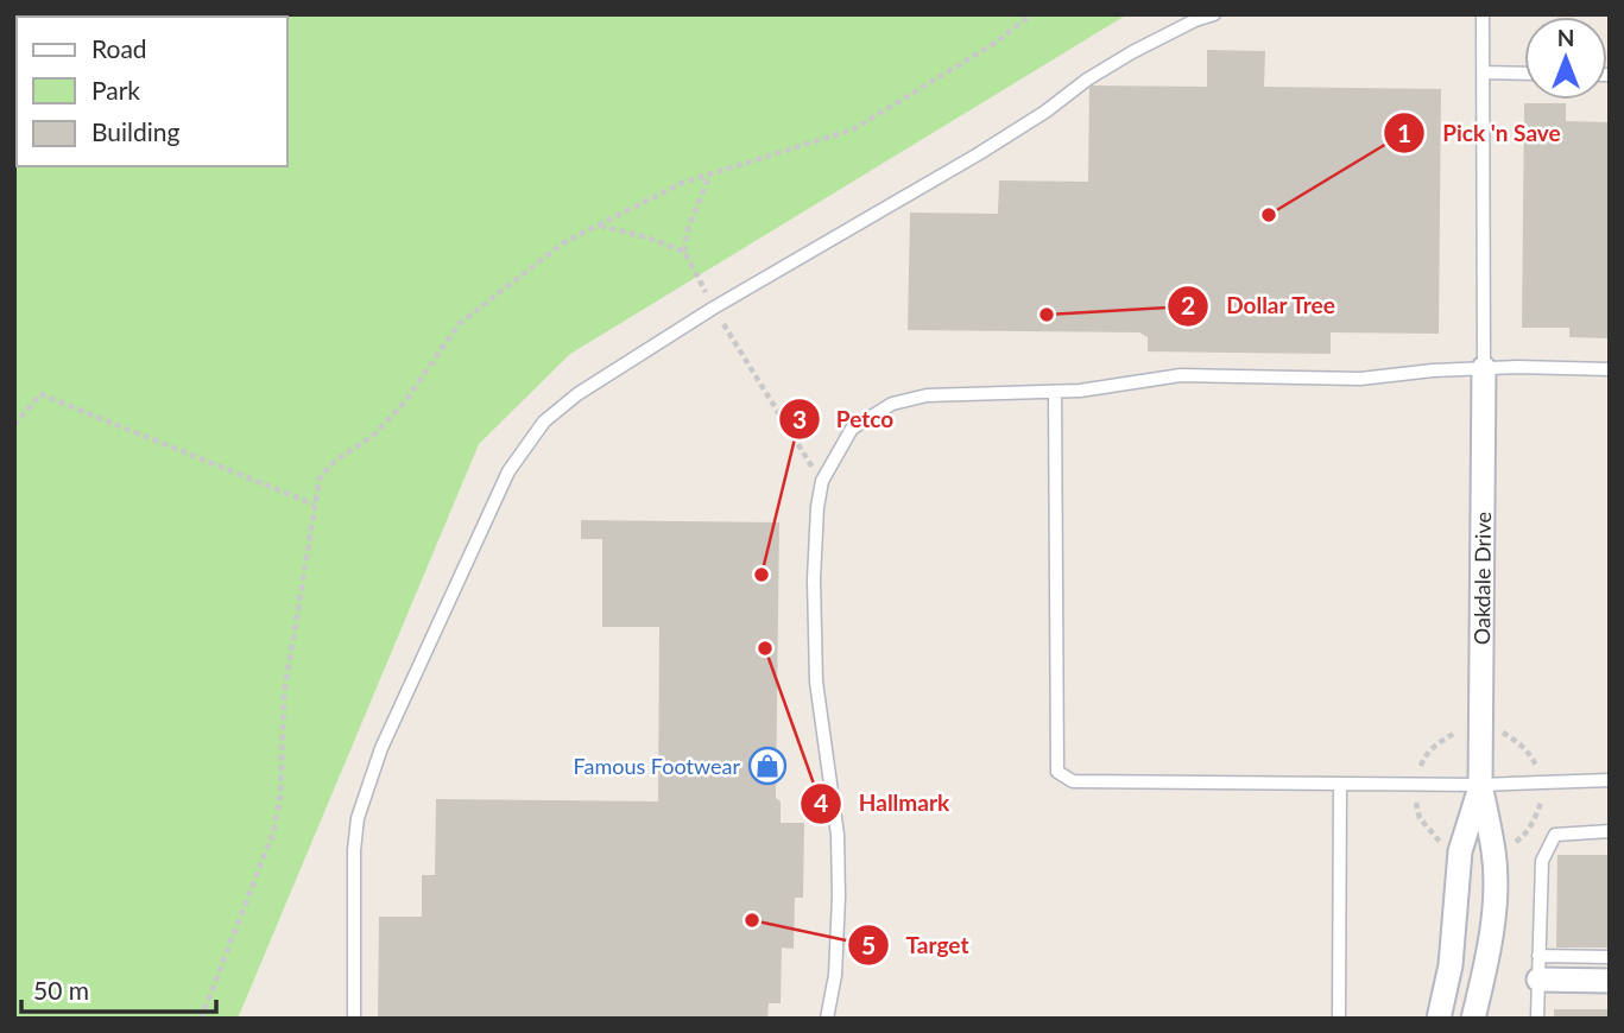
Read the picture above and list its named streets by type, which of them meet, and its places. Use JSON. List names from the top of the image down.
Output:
{
  "streets": {
    "street": ["Oakdale Drive"]
  },
  "places": {
    "other": [
      "Pick 'n Save",
      "Dollar Tree",
      "Petco",
      "Hallmark",
      "Target"
    ],
    "shop": ["Famous Footwear"]
  },
  "legend": ["Road", "Park", "Building"],
  "scale_bar": "50 m",
  "north": "top"
}
